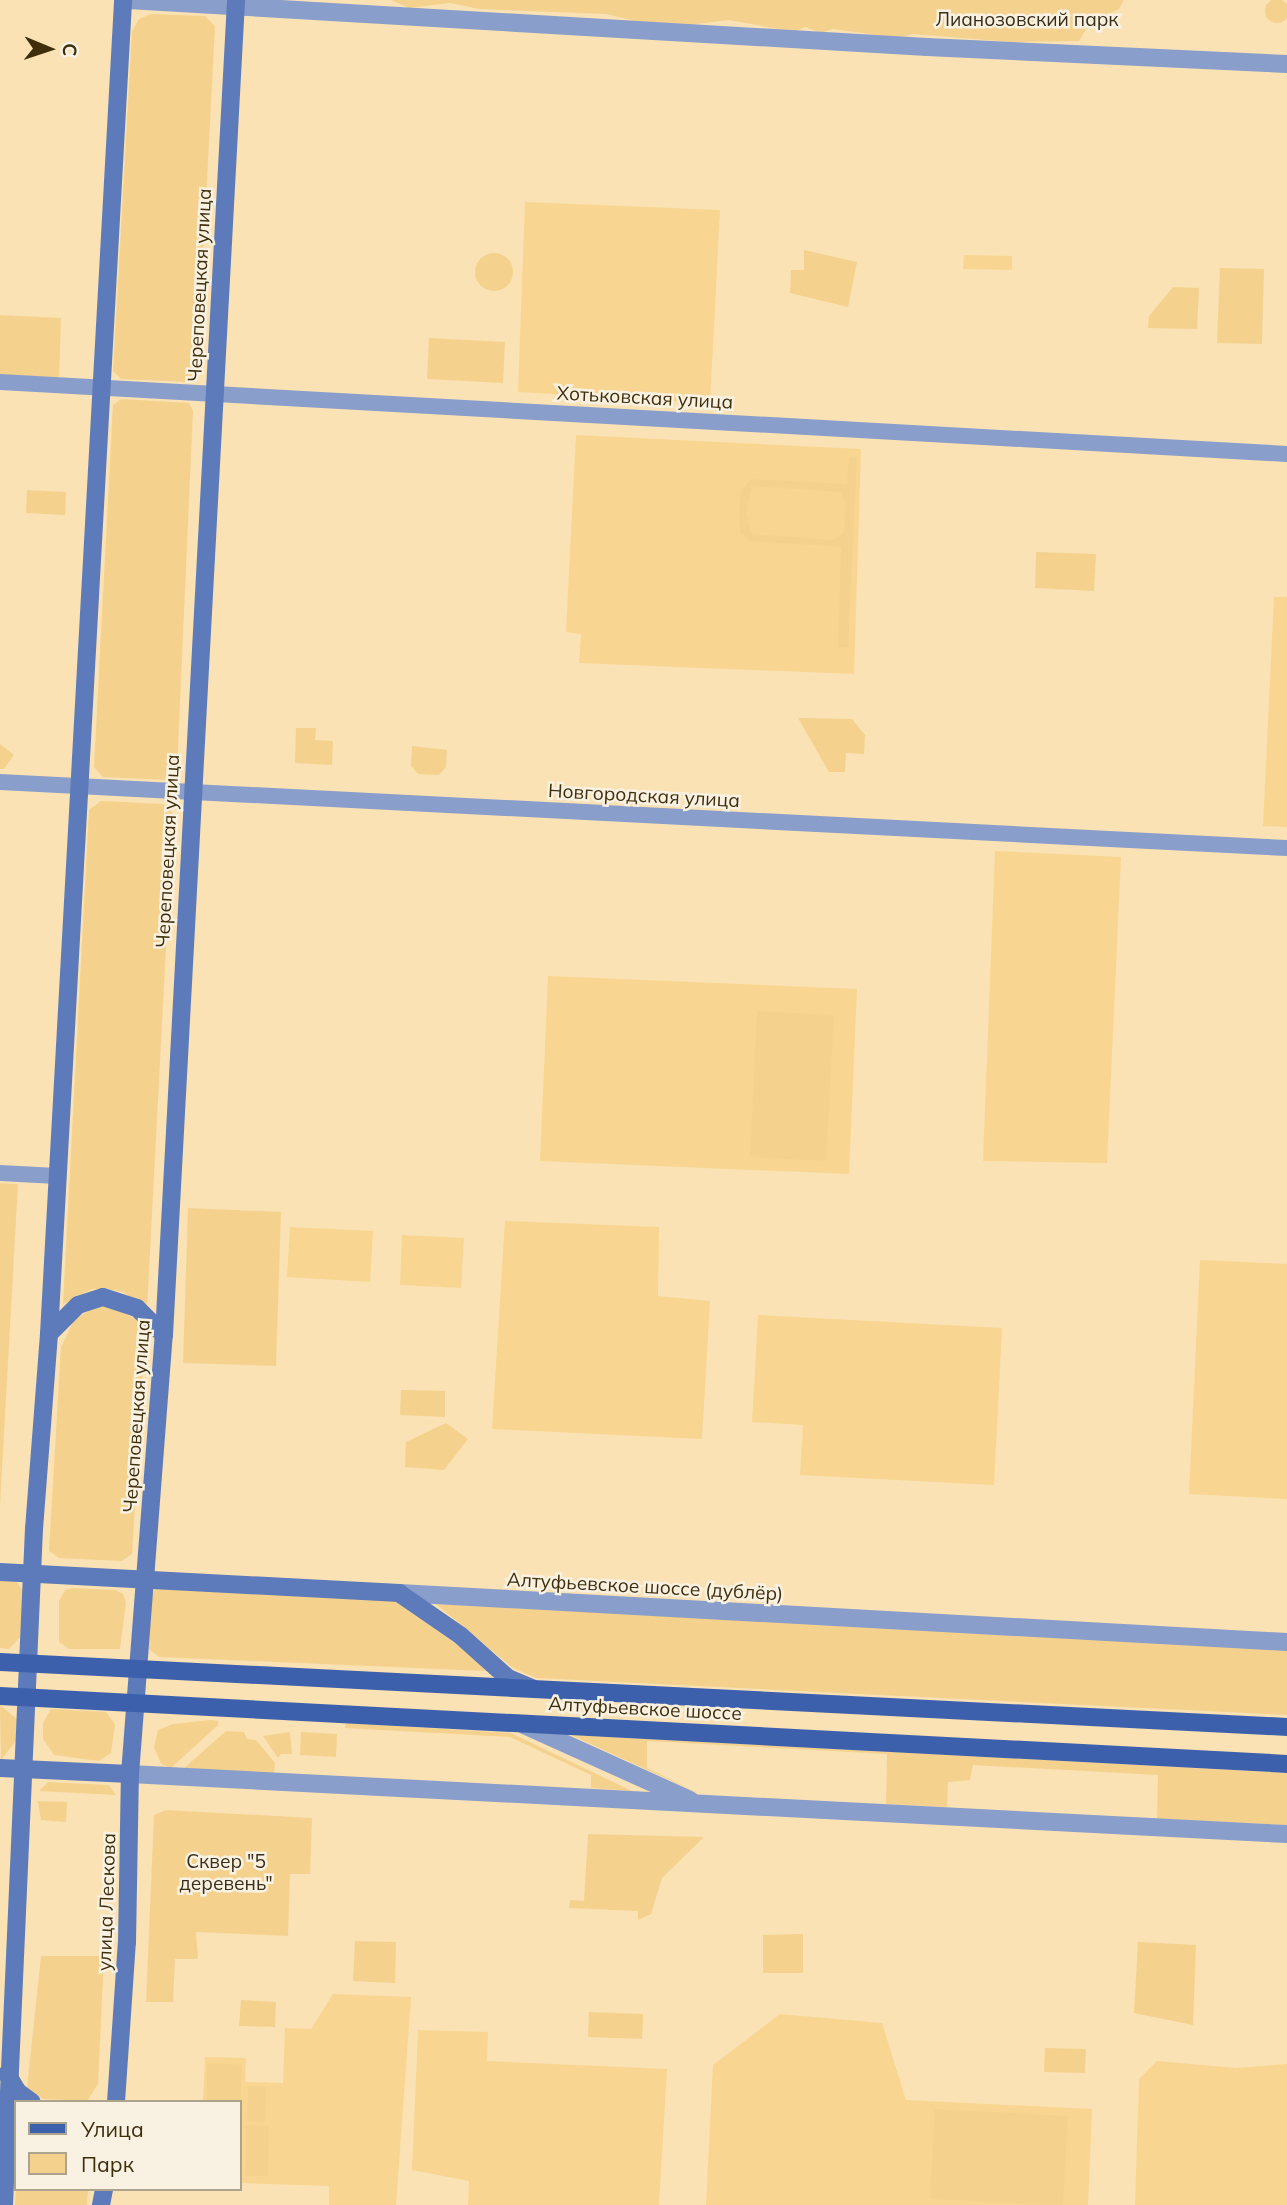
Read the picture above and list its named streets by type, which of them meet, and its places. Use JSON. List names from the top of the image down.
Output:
{
  "streets": {
    "main road": [
      "Череповецкая улица",
      "Алтуфьевское шоссе (дублёр)",
      "Алтуфьевское шоссе",
      "улица Лескова"
    ],
    "street": ["Хотьковская улица", "Новгородская улица"]
  },
  "crossings": [
    ["Череповецкая улица", "Хотьковская улица"],
    ["Череповецкая улица", "Новгородская улица"],
    ["Череповецкая улица", "Алтуфьевское шоссе (дублёр)"],
    ["Череповецкая улица", "Алтуфьевское шоссе"],
    ["Череповецкая улица", "улица Лескова"],
    ["Алтуфьевское шоссе", "улица Лескова"]
  ],
  "parks": ["Лианозовский парк", "Сквер \"5 деревень\""],
  "legend": ["Улица", "Парк"],
  "north": "right"
}
